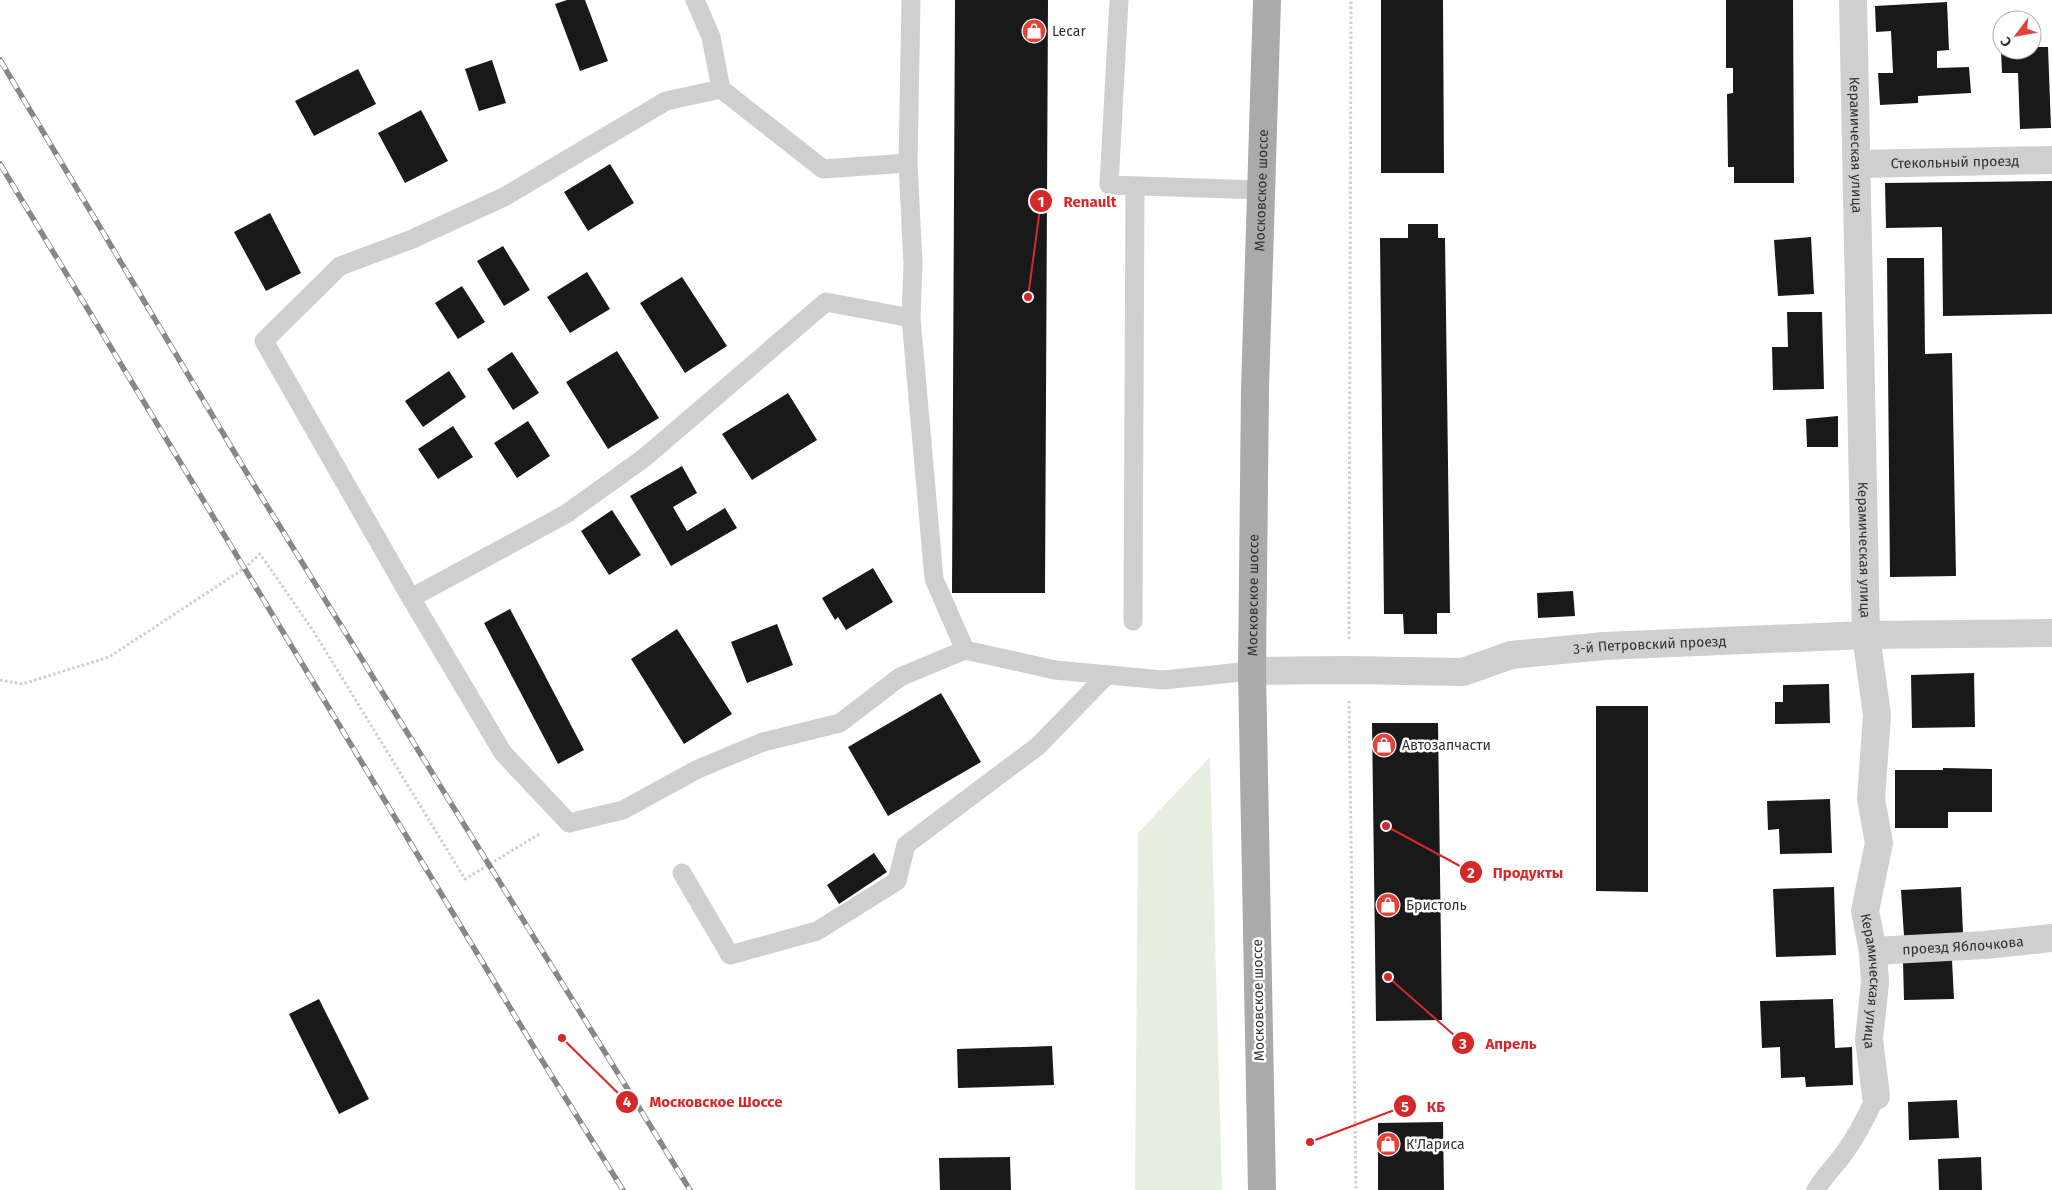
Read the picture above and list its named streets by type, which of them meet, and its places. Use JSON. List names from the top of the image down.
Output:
{
  "streets": {
    "main road": ["Московское шоссе"],
    "street": [
      "Керамическая улица",
      "Стекольный проезд",
      "3-й Петровский проезд",
      "проезд Яблочкова"
    ]
  },
  "crossings": [
    ["Керамическая улица", "Стекольный проезд"],
    ["Керамическая улица", "3-й Петровский проезд"],
    ["Керамическая улица", "проезд Яблочкова"],
    ["Московское шоссе", "3-й Петровский проезд"]
  ],
  "places": {
    "shop": [
      "Lecar",
      "Автозапчасти",
      "Бристоль",
      "К'Лариса"
    ],
    "other": [
      "Renault",
      "Продукты",
      "Апрель",
      "Московское Шоссе",
      "КБ"
    ]
  },
  "north": "bottom left"
}
